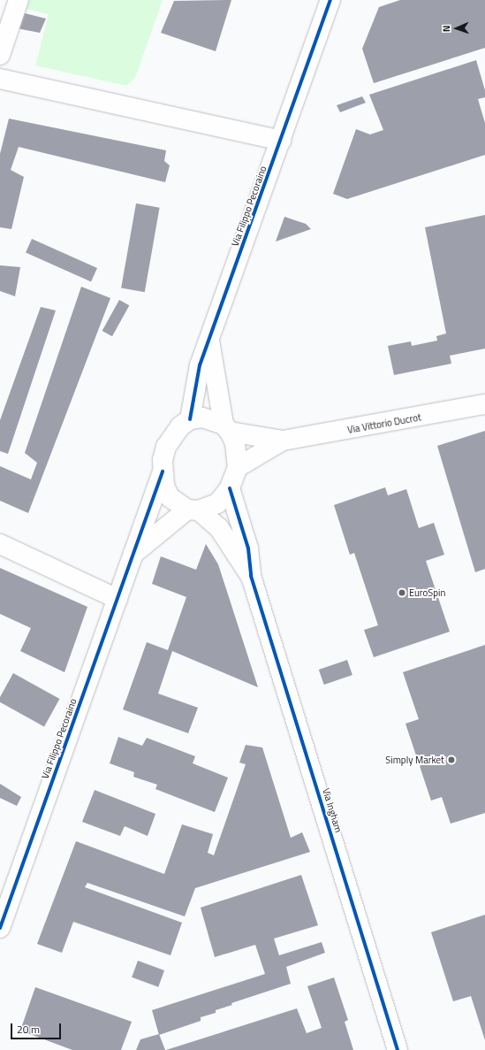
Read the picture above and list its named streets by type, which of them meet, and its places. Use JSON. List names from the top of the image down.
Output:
{
  "streets": {
    "street": ["Via Filippo Pecoraino", "Via Vittorio Ducrot", "Via Ingham"]
  },
  "places": ["EuroSpin", "Simply Market"],
  "scale_bar": "20 m",
  "north": "left"
}
